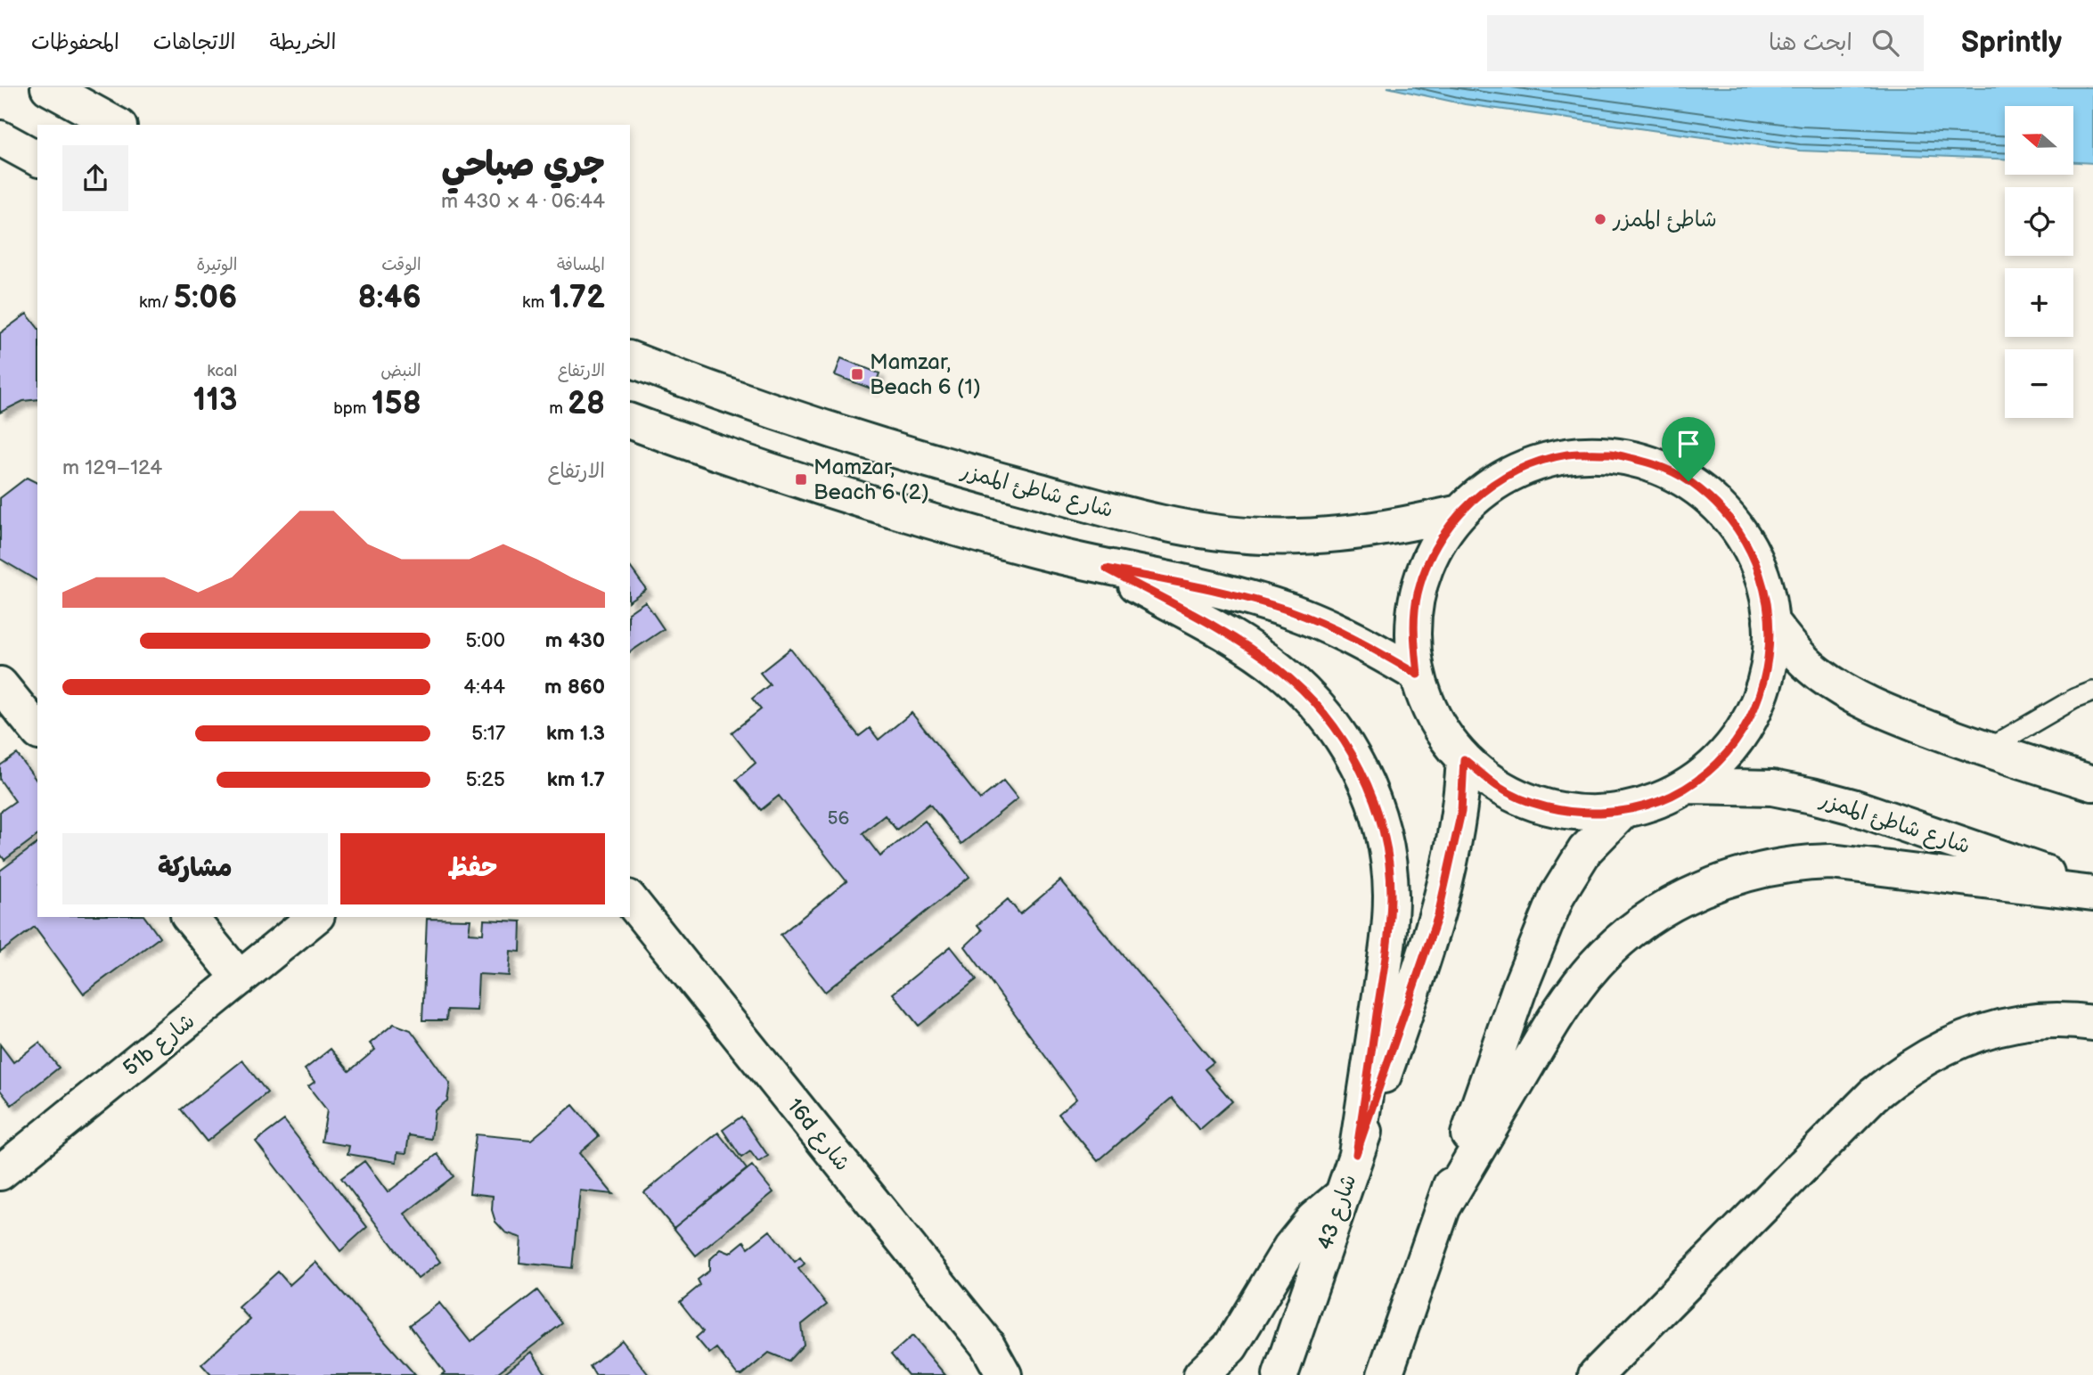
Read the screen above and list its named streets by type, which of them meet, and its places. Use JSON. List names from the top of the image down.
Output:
{
  "streets": {
    "main road": [
      "شارع شاطئ الممزر",
      "51b شارع",
      "16d شارع",
      "شارع 43"
    ]
  },
  "places": {
    "other": ["شاطئ الممزر"],
    "transit": ["Mamzar, Beach 6 (1)", "Mamzar, Beach 6 (2)"]
  },
  "house_numbers": ["56"],
  "north": "left",
  "page": {
    "header": "Sprintly",
    "search": "ابحث هنا",
    "nav": ["الخريطة", "الاتجاهات", "المحفوظات"],
    "map_buttons": ["+", "−"],
    "heading": ["جري صباحي", "06:44 · 4 × 430 m"],
    "stats": [
      ["المسافة", "1.72 km"],
      ["الوقت", "8:46"],
      ["الوتيرة", "5:06 /km"],
      ["الارتفاع", "28 m"],
      ["النبض", "158 bpm"],
      ["kcal", "113"]
    ],
    "chart": ["الارتفاع", "124–129 m"],
    "list": [
      {
        "name": "430 m",
        "note": "5:00"
      },
      {
        "name": "860 m",
        "note": "4:44"
      },
      {
        "name": "1.3 km",
        "note": "5:17"
      },
      {
        "name": "1.7 km",
        "note": "5:25"
      }
    ],
    "buttons": ["حفظ", "مشاركة"]
  }
}
